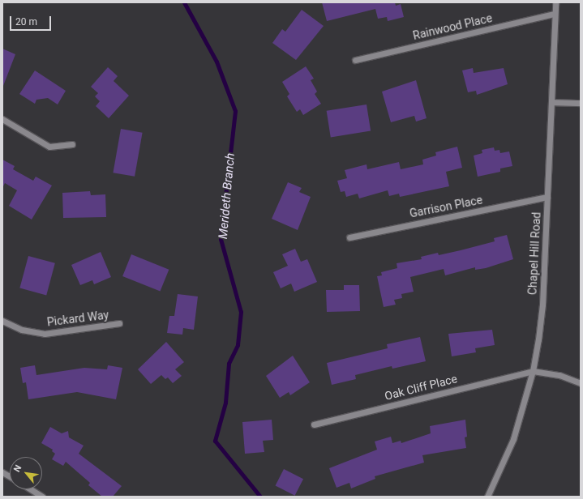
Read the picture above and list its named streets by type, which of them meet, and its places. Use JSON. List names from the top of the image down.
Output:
{
  "streets": {
    "street": [
      "Rainwood Place",
      "Garrison Place",
      "Chapel Hill Road",
      "Pickard Way",
      "Oak Cliff Place"
    ]
  },
  "crossings": [
    ["Rainwood Place", "Chapel Hill Road"],
    ["Garrison Place", "Chapel Hill Road"],
    ["Chapel Hill Road", "Oak Cliff Place"]
  ],
  "water": ["Merideth Branch"],
  "scale_bar": "20 m",
  "north": "top left"
}
